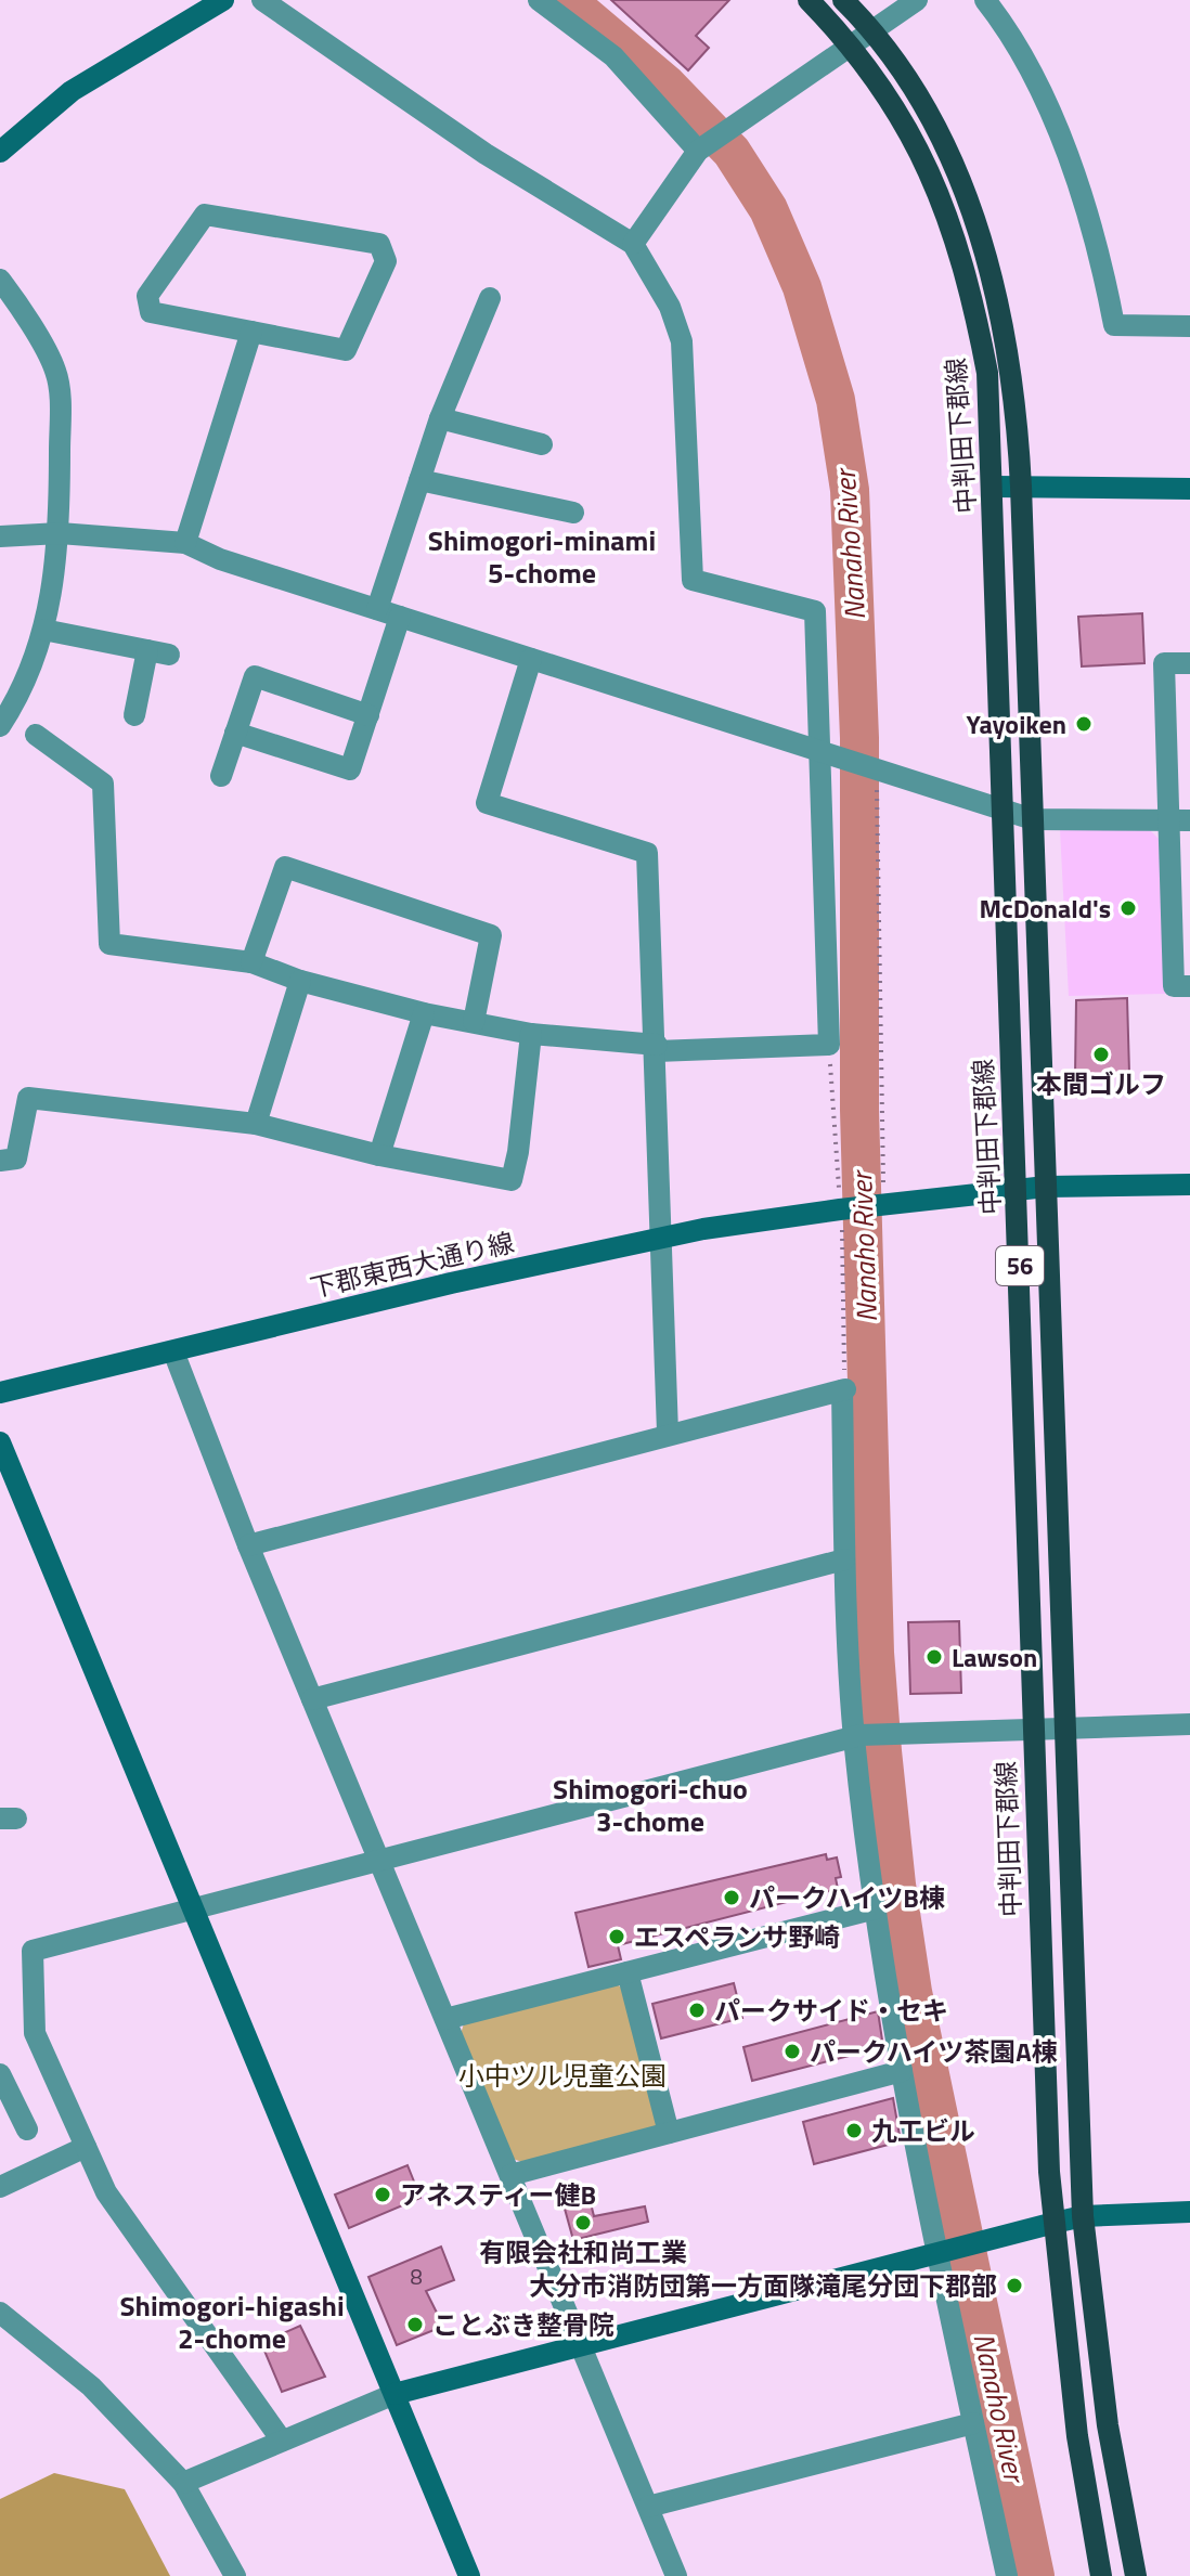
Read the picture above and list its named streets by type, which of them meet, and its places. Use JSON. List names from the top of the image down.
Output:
{
  "streets": {
    "main road": ["中判田下郡線", "56"],
    "street": ["下郡東西大通り線"]
  },
  "districts": ["Shimogori-minami 5-chome", "Shimogori-chuo 3-chome", "Shimogori-higashi 2-chome"],
  "water": ["Nanaho River"],
  "parks": ["小中ツル児童公園"],
  "places": [
    "Yayoiken",
    "McDonald's",
    "本間ゴルフ",
    "Lawson",
    "パークハイツB棟",
    "エスペランサ野崎",
    "パークサイド・セキ",
    "パークハイツ茶園A棟",
    "九工ビル",
    "アネスティー健B",
    "有限会社和尚工業",
    "大分市消防団第一方面隊滝尾分団下郡部",
    "ことぶき整骨院"
  ],
  "house_numbers": ["8"]
}
